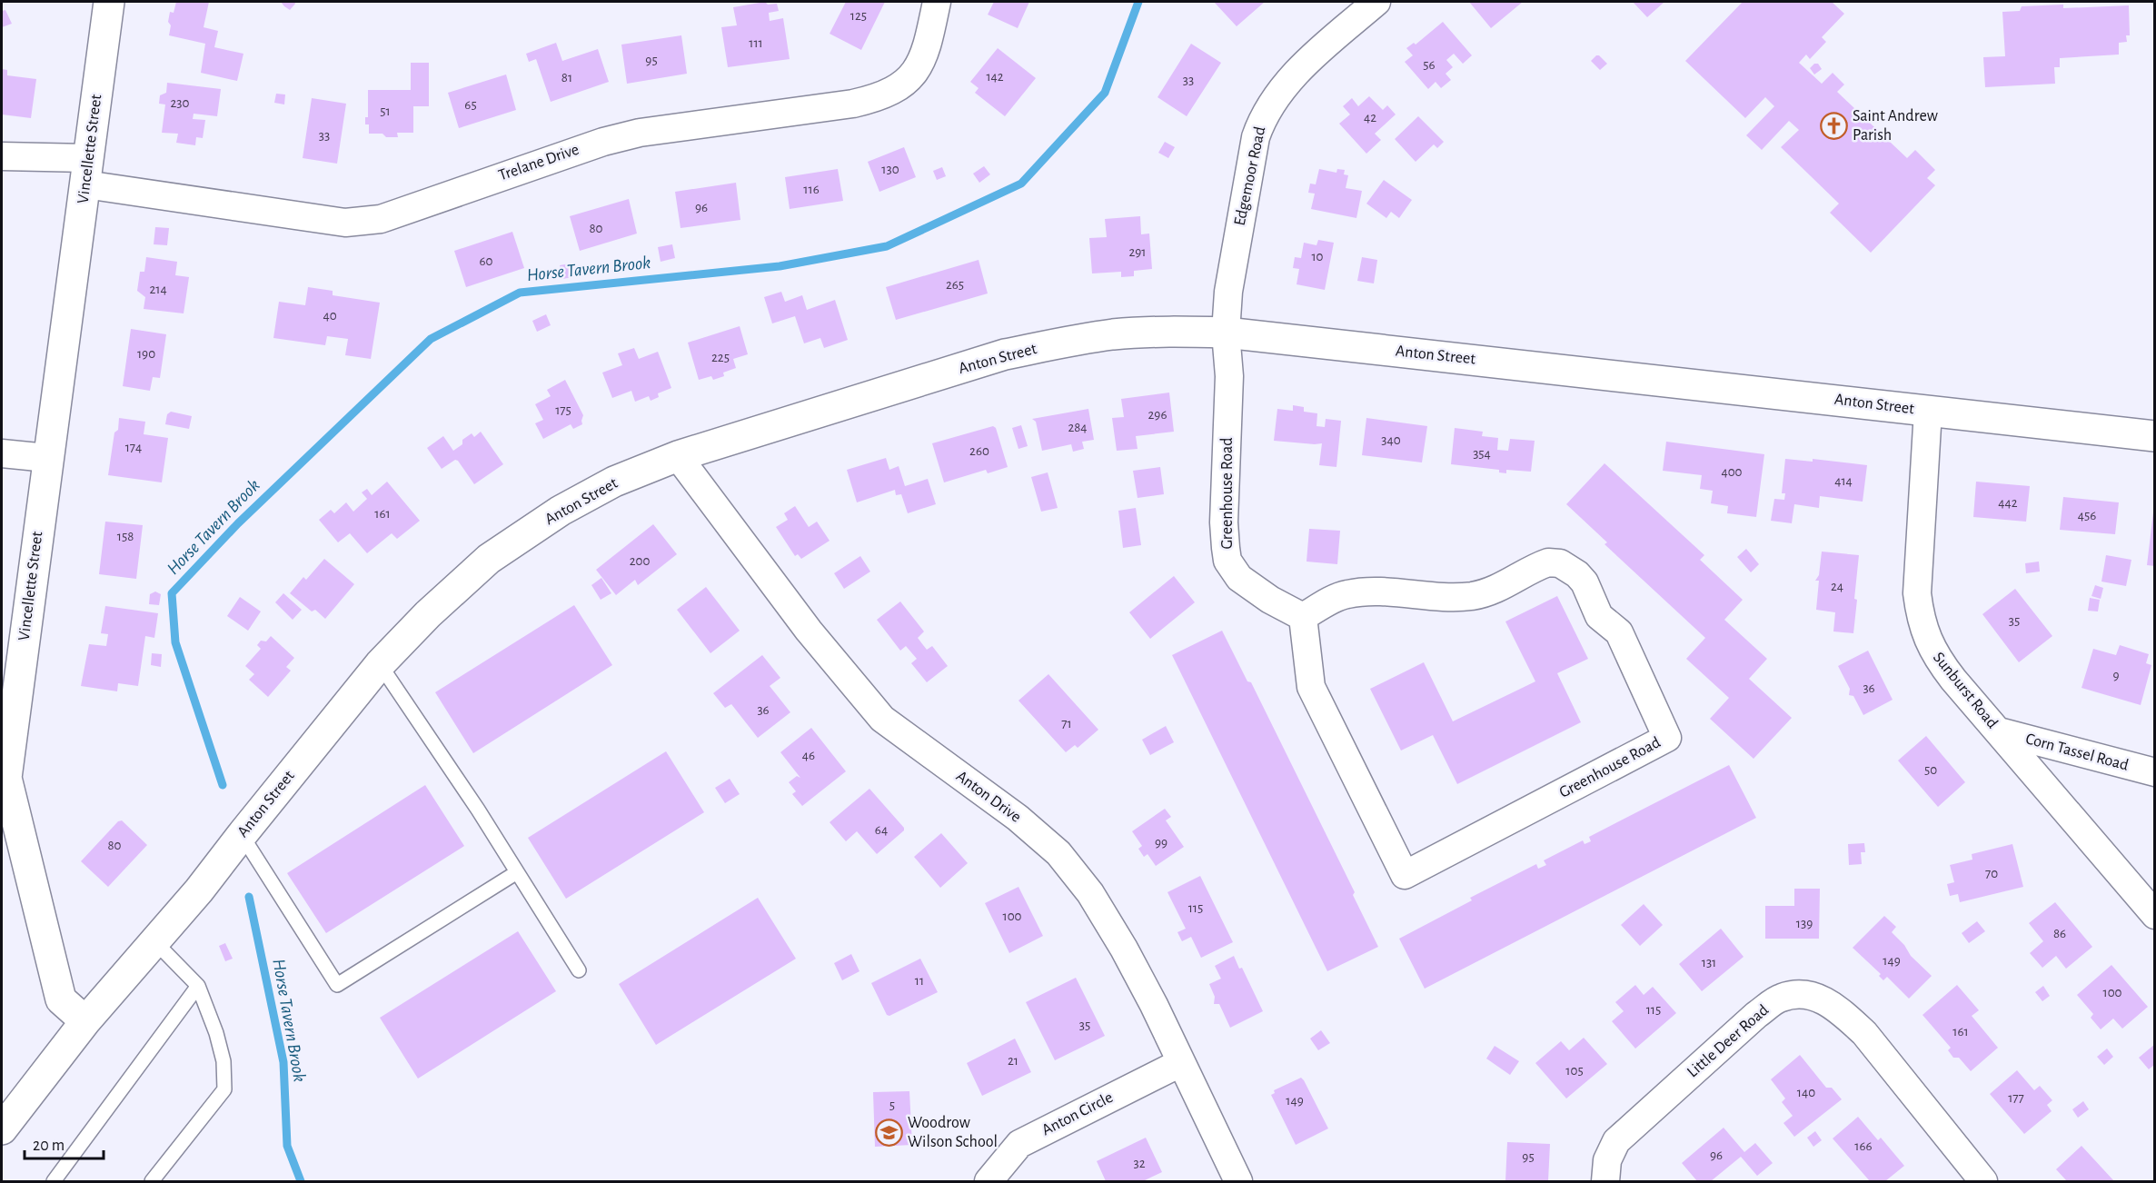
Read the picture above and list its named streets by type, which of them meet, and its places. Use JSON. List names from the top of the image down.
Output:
{
  "streets": {
    "street": [
      "Vincellette Street",
      "Trelane Drive",
      "Edgemoor Road",
      "Anton Street",
      "Greenhouse Road",
      "Sunburst Road",
      "Corn Tassel Road",
      "Anton Drive",
      "Little Deer Road",
      "Anton Circle"
    ]
  },
  "crossings": [
    ["Vincellette Street", "Trelane Drive"],
    ["Vincellette Street", "Anton Street"],
    ["Edgemoor Road", "Anton Street"],
    ["Edgemoor Road", "Greenhouse Road"],
    ["Anton Street", "Greenhouse Road"],
    ["Anton Street", "Sunburst Road"],
    ["Anton Street", "Anton Drive"],
    ["Sunburst Road", "Corn Tassel Road"],
    ["Anton Drive", "Anton Circle"]
  ],
  "water": ["Horse Tavern Brook"],
  "places": {
    "church": ["Saint Andrew Parish"],
    "school or university": ["Woodrow Wilson School"]
  },
  "house_numbers": [
    "125",
    "111",
    "95",
    "56",
    "142",
    "81",
    "33",
    "230",
    "65",
    "51",
    "42",
    "33",
    "130",
    "116",
    "96",
    "80",
    "291",
    "10",
    "60",
    "265",
    "214",
    "40",
    "190",
    "225",
    "175",
    "296",
    "284",
    "340",
    "174",
    "260",
    "354",
    "400",
    "414",
    "442",
    "161",
    "456",
    "158",
    "200",
    "24",
    "35",
    "9",
    "36",
    "36",
    "71",
    "46",
    "50",
    "64",
    "99",
    "80",
    "70",
    "115",
    "100",
    "139",
    "86",
    "149",
    "131",
    "11",
    "100",
    "115",
    "35",
    "161",
    "21",
    "105",
    "140",
    "177",
    "149",
    "5",
    "166",
    "96",
    "95",
    "32"
  ],
  "scale_bar": "20 m"
}
